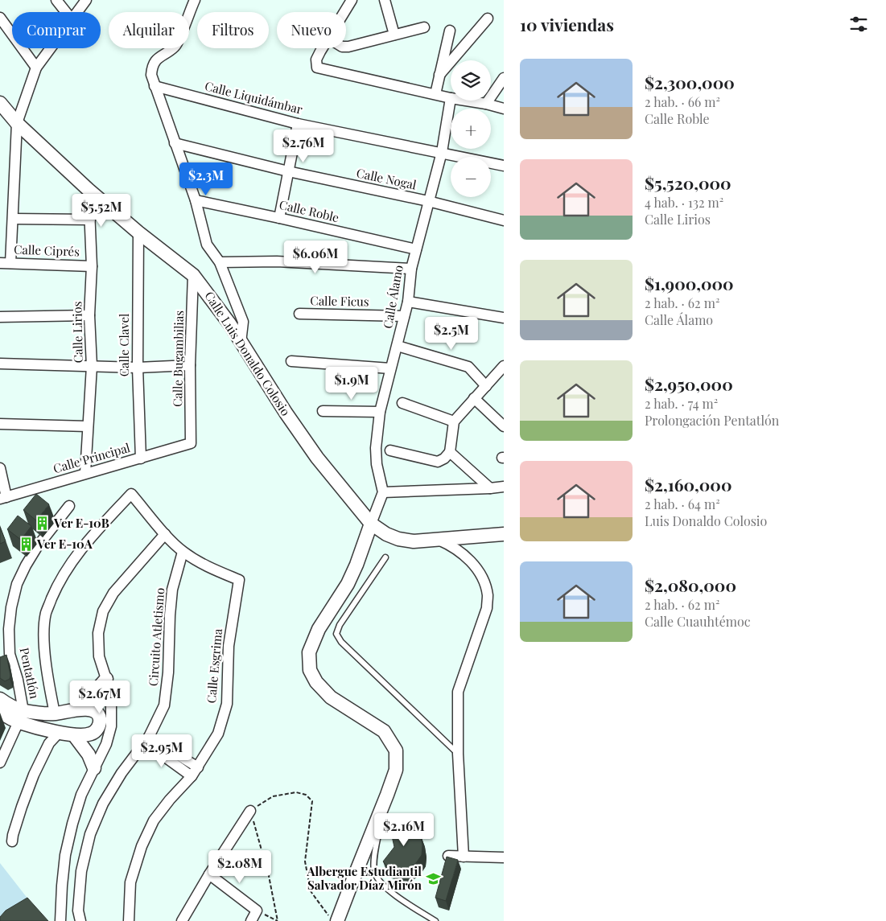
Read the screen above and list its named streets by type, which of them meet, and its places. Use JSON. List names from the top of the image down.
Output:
{
  "streets": {
    "street": [
      "Calle Liquidámbar",
      "Calle Nogal",
      "Calle Roble",
      "Calle Ciprés",
      "Calle Álamo",
      "Calle Ficus",
      "Calle Lirios",
      "Calle Clavel",
      "Calle Luis Donaldo Colosio",
      "Calle Bugambilias",
      "Calle Principal",
      "Circuito Atletismo",
      "Calle Esgrima",
      "Pentatlón"
    ]
  },
  "crossings": [
    ["Calle Liquidámbar", "Calle Álamo"],
    ["Calle Nogal", "Calle Álamo"],
    ["Calle Roble", "Calle Álamo"],
    ["Calle Ciprés", "Calle Lirios"],
    ["Calle Álamo", "Calle Ficus"],
    ["Calle Lirios", "Calle Luis Donaldo Colosio"],
    ["Calle Lirios", "Calle Principal"],
    ["Calle Clavel", "Calle Luis Donaldo Colosio"],
    ["Calle Clavel", "Calle Principal"],
    ["Calle Luis Donaldo Colosio", "Calle Bugambilias"],
    ["Calle Bugambilias", "Calle Principal"],
    ["Circuito Atletismo", "Calle Esgrima"]
  ],
  "places": {
    "building": ["Ver E-10B", "Ver E-10A"],
    "school or university": ["Albergue Estudiantil Salvador Díaz Mirón"]
  },
  "page": {
    "heading": "10 viviendas",
    "chip": [
      "Comprar",
      "Alquilar",
      "Filtros",
      "Nuevo"
    ],
    "list": [
      {
        "name": "$2,300,000",
        "note": "2 hab. · 66 m² · Calle Roble"
      },
      {
        "name": "$5,520,000",
        "note": "4 hab. · 132 m² · Calle Lirios"
      },
      {
        "name": "$1,900,000",
        "note": "2 hab. · 62 m² · Calle Álamo"
      },
      {
        "name": "$2,950,000",
        "note": "2 hab. · 74 m² · Prolongación Pentatlón"
      },
      {
        "name": "$2,160,000",
        "note": "2 hab. · 64 m² · Luis Donaldo Colosio"
      },
      {
        "name": "$2,080,000",
        "note": "2 hab. · 62 m² · Calle Cuauhtémoc"
      }
    ],
    "map_buttons": ["+", "−"],
    "price": [
      "$2.76M",
      "$2.3M",
      "$5.52M",
      "$6.06M",
      "$2.5M",
      "$1.9M",
      "$2.67M",
      "$2.95M",
      "$2.16M",
      "$2.08M"
    ]
  }
}
